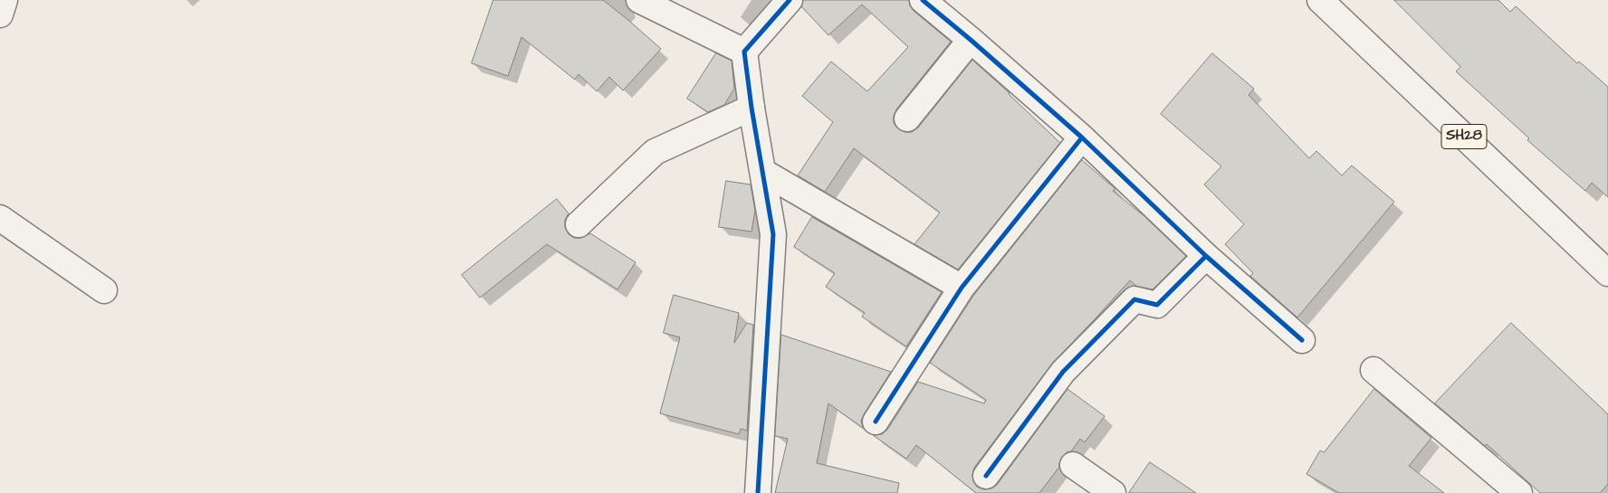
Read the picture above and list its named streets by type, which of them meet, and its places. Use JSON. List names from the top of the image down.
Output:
{
  "streets": {
    "street": ["SH28"]
  }
}
